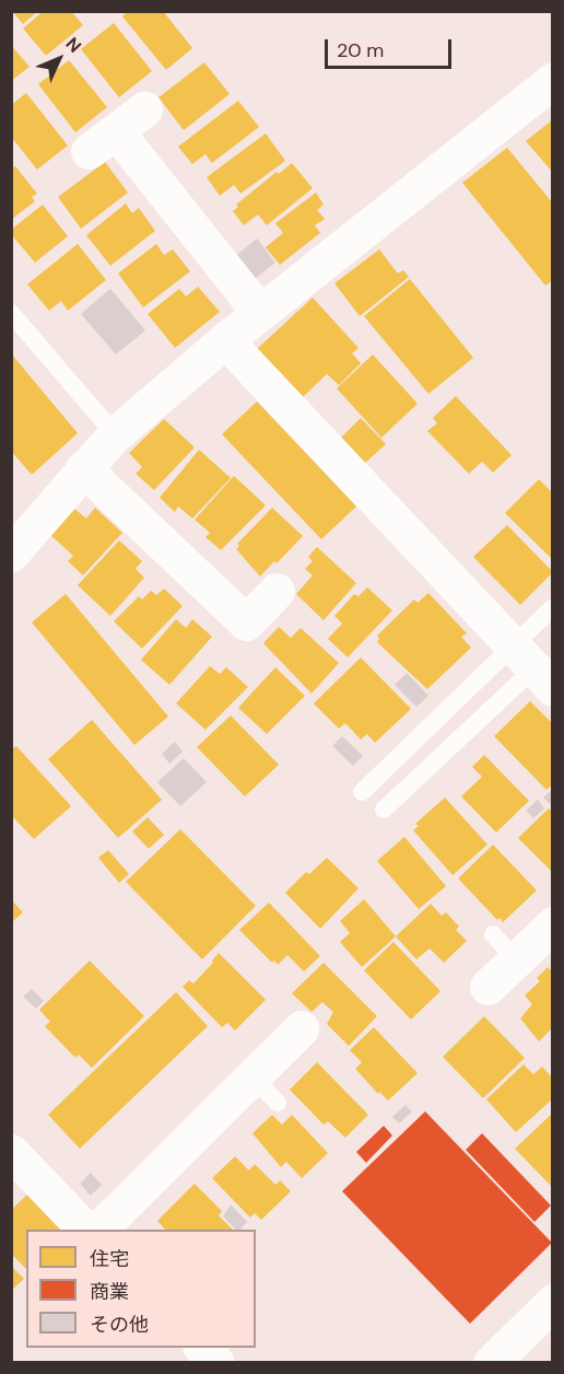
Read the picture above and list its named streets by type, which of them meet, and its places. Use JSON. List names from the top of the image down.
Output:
{
  "legend": ["住宅", "商業", "その他"],
  "scale_bar": "20 m",
  "north": "top right"
}
